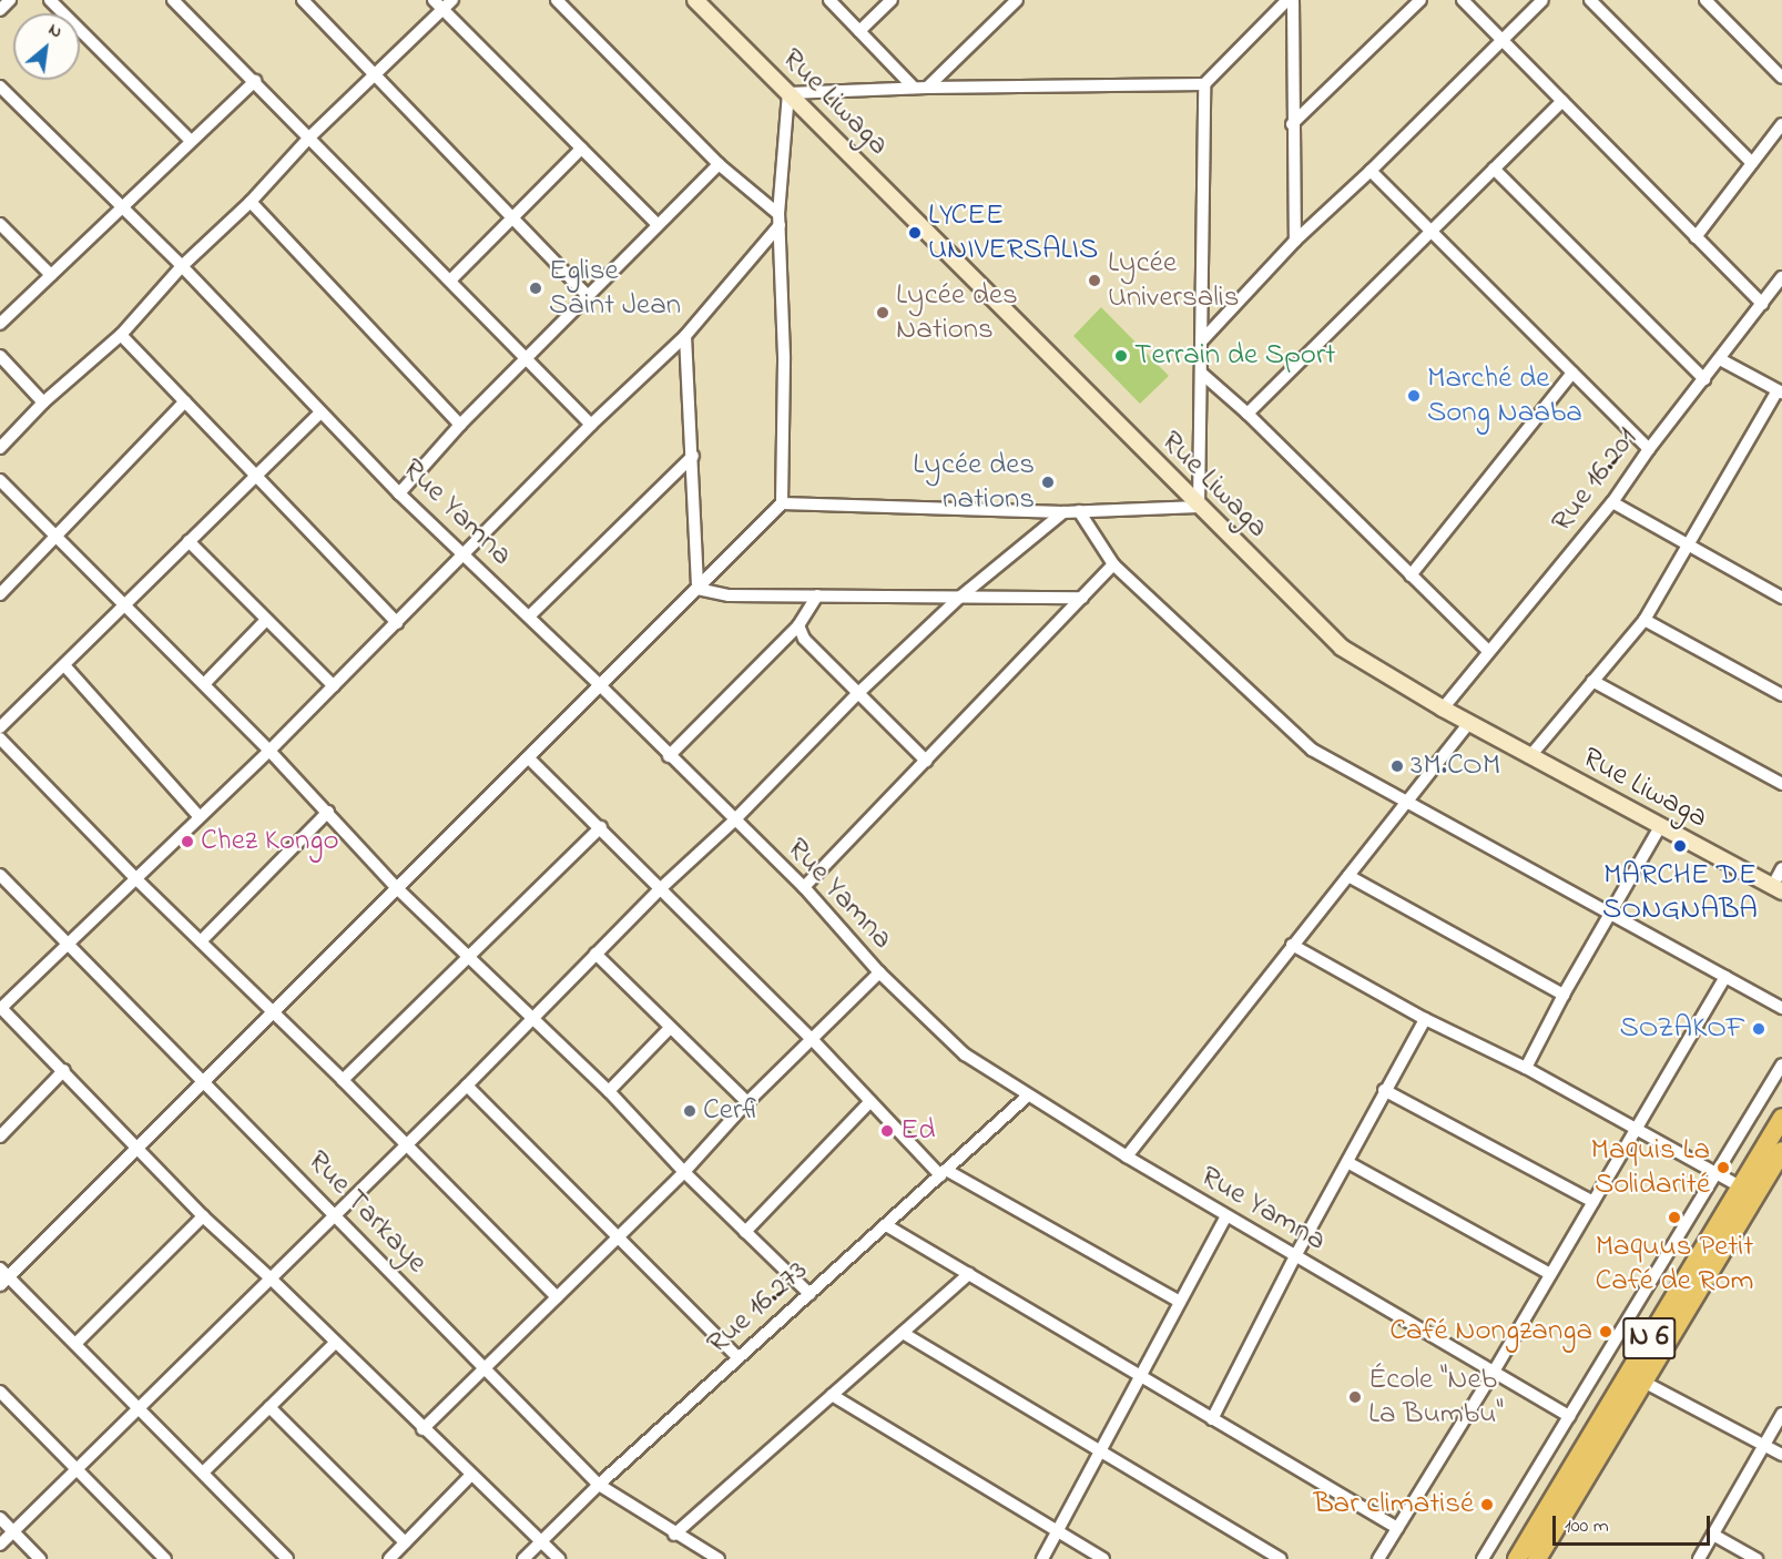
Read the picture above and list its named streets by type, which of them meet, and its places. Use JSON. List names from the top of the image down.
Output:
{
  "streets": {
    "main road": ["Rue Liwaga", "N 6"],
    "street": [
      "Rue 16.201",
      "Rue Yamna",
      "Rue Tarkaye",
      "Rue 16.273"
    ]
  },
  "crossings": [
    ["Rue Liwaga", "Rue 16.201"],
    ["Rue Yamna", "Rue 16.273"],
    ["Rue Tarkaye", "Rue 16.273"]
  ],
  "places": [
    "LYCEE UNIVERSALIS",
    "Lycée Universalis",
    "Eglise Saint Jean",
    "Lycée des Nations",
    "Terrain de Sport",
    "Marché de Song Naaba",
    "Lycée des nations",
    "3M.COM",
    "Chez Kongo",
    "MARCHE DE SONGNABA",
    "SOZAKOF",
    "Cerfi",
    "Ed",
    "Maquis La Solidarité",
    "Maquus Petit Café de Rom",
    "Café Nongzanga",
    "École \"Neb La Bumbu\"",
    "Bar climatisé"
  ],
  "scale_bar": "100 m",
  "north": "top right"
}
